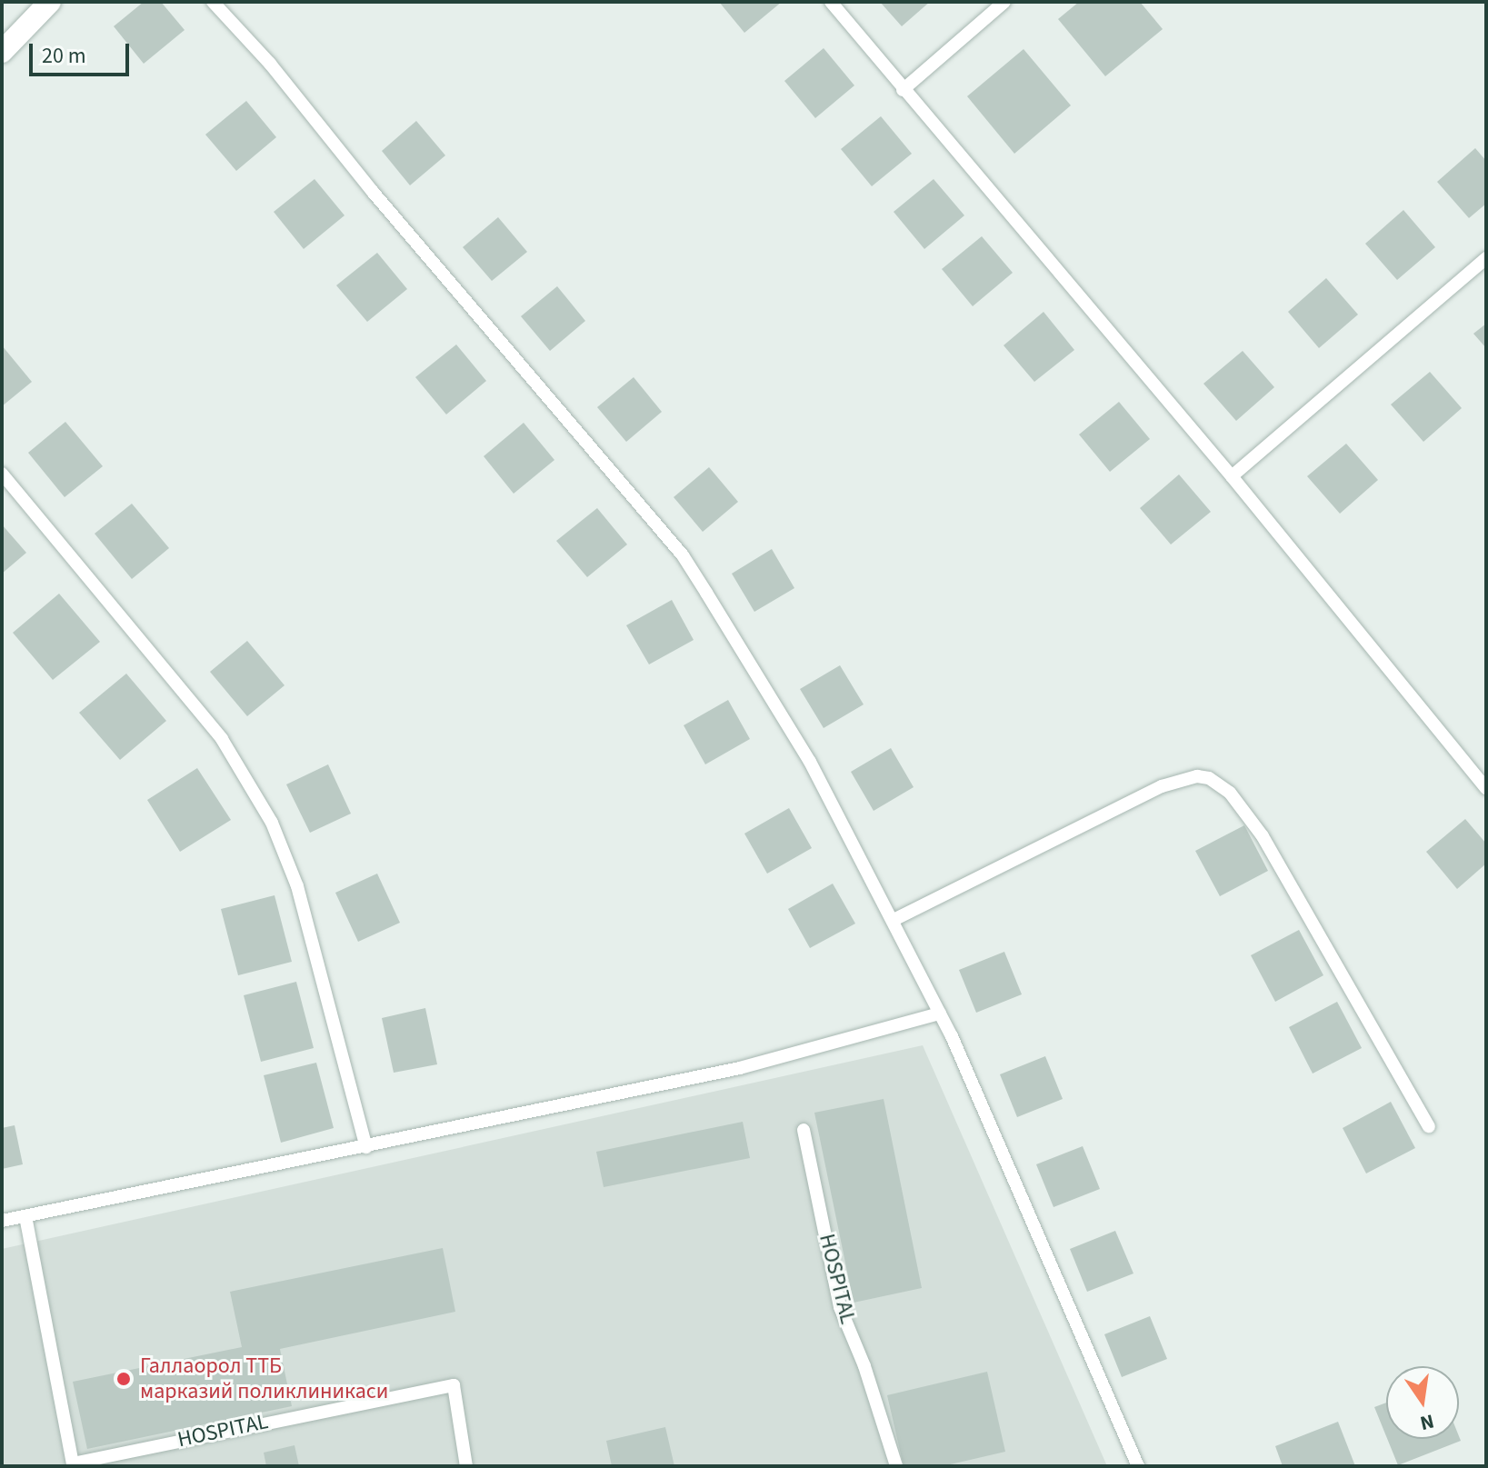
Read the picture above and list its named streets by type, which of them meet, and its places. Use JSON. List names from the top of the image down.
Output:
{
  "streets": {
    "lane": ["HOSPITAL"]
  },
  "places": ["Галлаорол ТТБ марказий поликлиникаси"],
  "scale_bar": "20 m",
  "north": "bottom"
}
